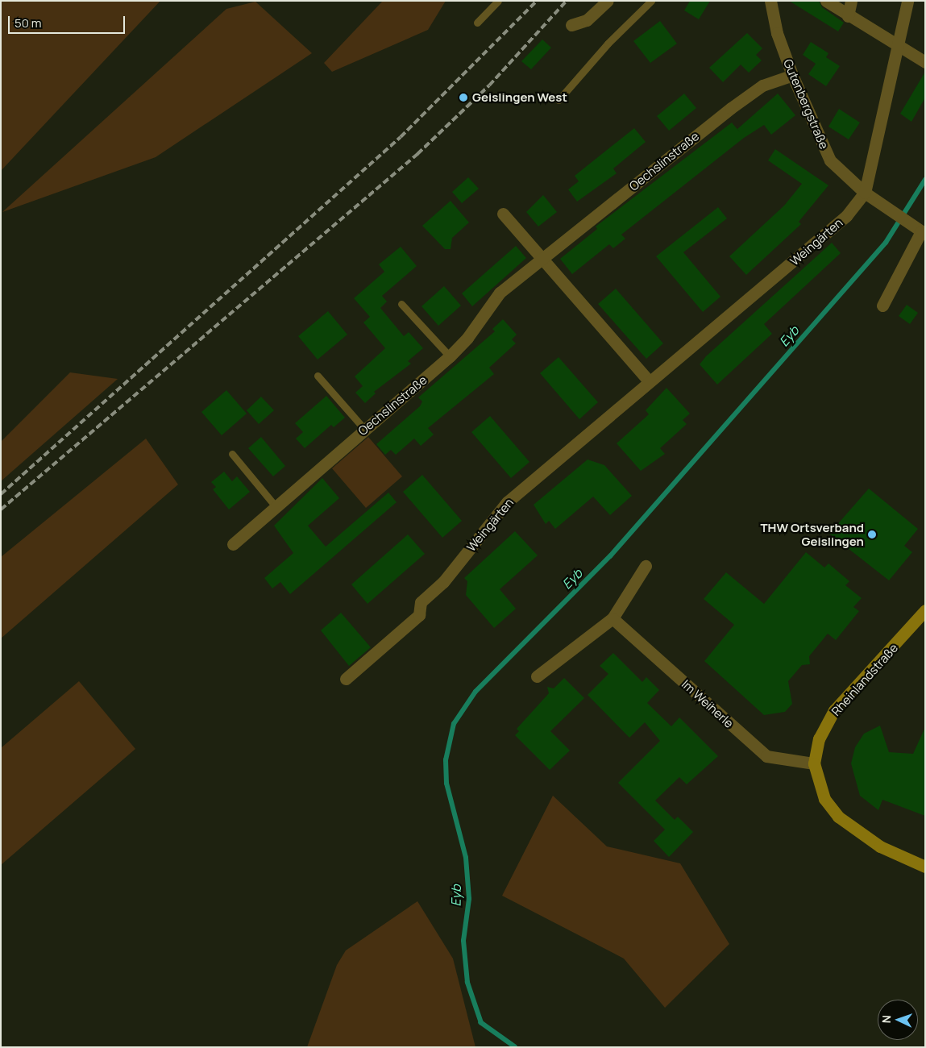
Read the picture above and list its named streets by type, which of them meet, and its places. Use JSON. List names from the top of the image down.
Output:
{
  "streets": {
    "main road": ["Rheinlandstraße"],
    "street": [
      "Gutenbergstraße",
      "Oechslinstraße",
      "Weingärten",
      "Im Weiherle"
    ]
  },
  "crossings": [
    ["Gutenbergstraße", "Oechslinstraße"],
    ["Gutenbergstraße", "Weingärten"],
    ["Rheinlandstraße", "Im Weiherle"]
  ],
  "water": ["Eyb"],
  "places": ["Geislingen West", "THW Ortsverband Geislingen"],
  "scale_bar": "50 m",
  "north": "left"
}
